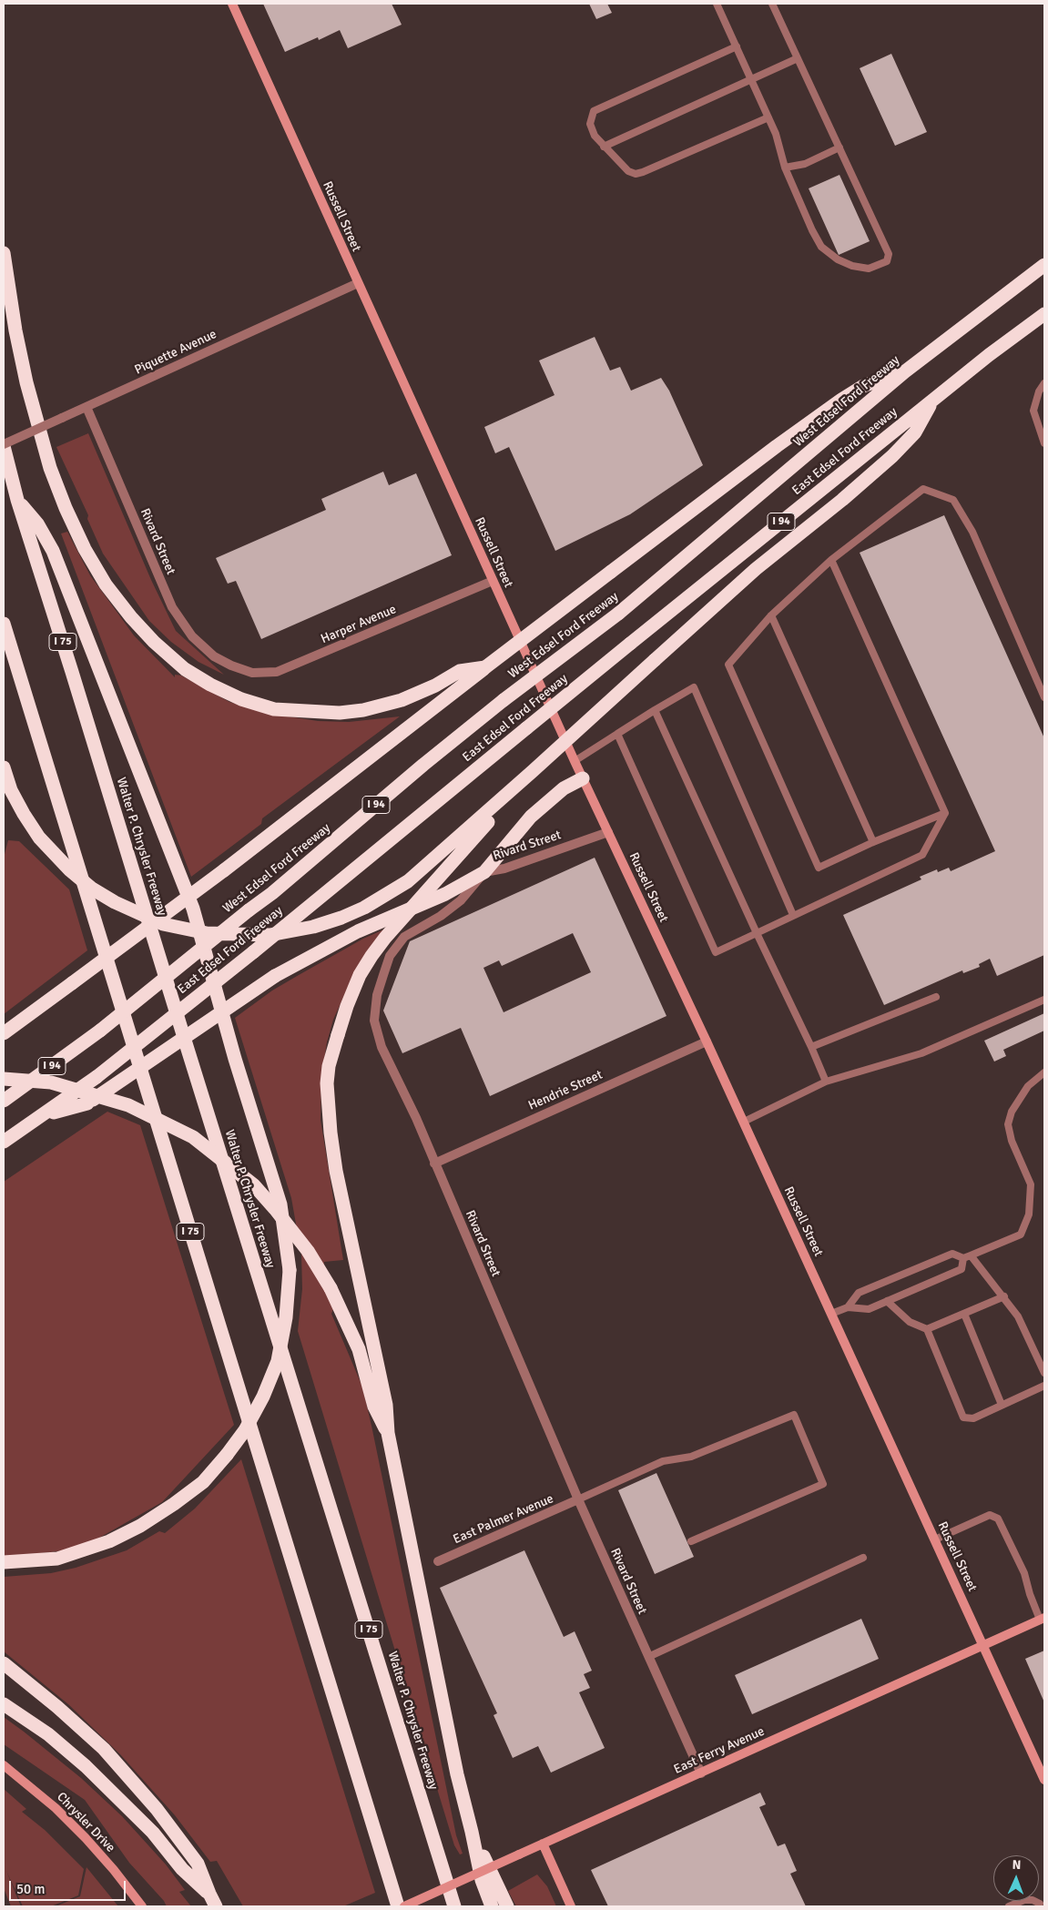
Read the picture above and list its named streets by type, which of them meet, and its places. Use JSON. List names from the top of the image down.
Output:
{
  "streets": {
    "highway": [
      "West Edsel Ford Freeway",
      "East Edsel Ford Freeway",
      "I 94",
      "I 75",
      "Walter P. Chrysler Freeway"
    ],
    "street": [
      "Russell Street",
      "Piquette Avenue",
      "Rivard Street",
      "Harper Avenue",
      "Hendrie Street",
      "East Palmer Avenue",
      "East Ferry Avenue",
      "Chrysler Drive"
    ]
  },
  "crossings": [
    ["Russell Street", "Piquette Avenue"],
    ["Russell Street", "Rivard Street"],
    ["Russell Street", "Harper Avenue"],
    ["Russell Street", "Hendrie Street"],
    ["Russell Street", "East Ferry Avenue"],
    ["Piquette Avenue", "Rivard Street"],
    ["Piquette Avenue", "I 75"],
    ["Rivard Street", "Harper Avenue"],
    ["Rivard Street", "Hendrie Street"],
    ["Rivard Street", "East Palmer Avenue"],
    ["Rivard Street", "East Ferry Avenue"],
    ["I 75", "Walter P. Chrysler Freeway"]
  ],
  "scale_bar": "50 m",
  "north": "top"
}
